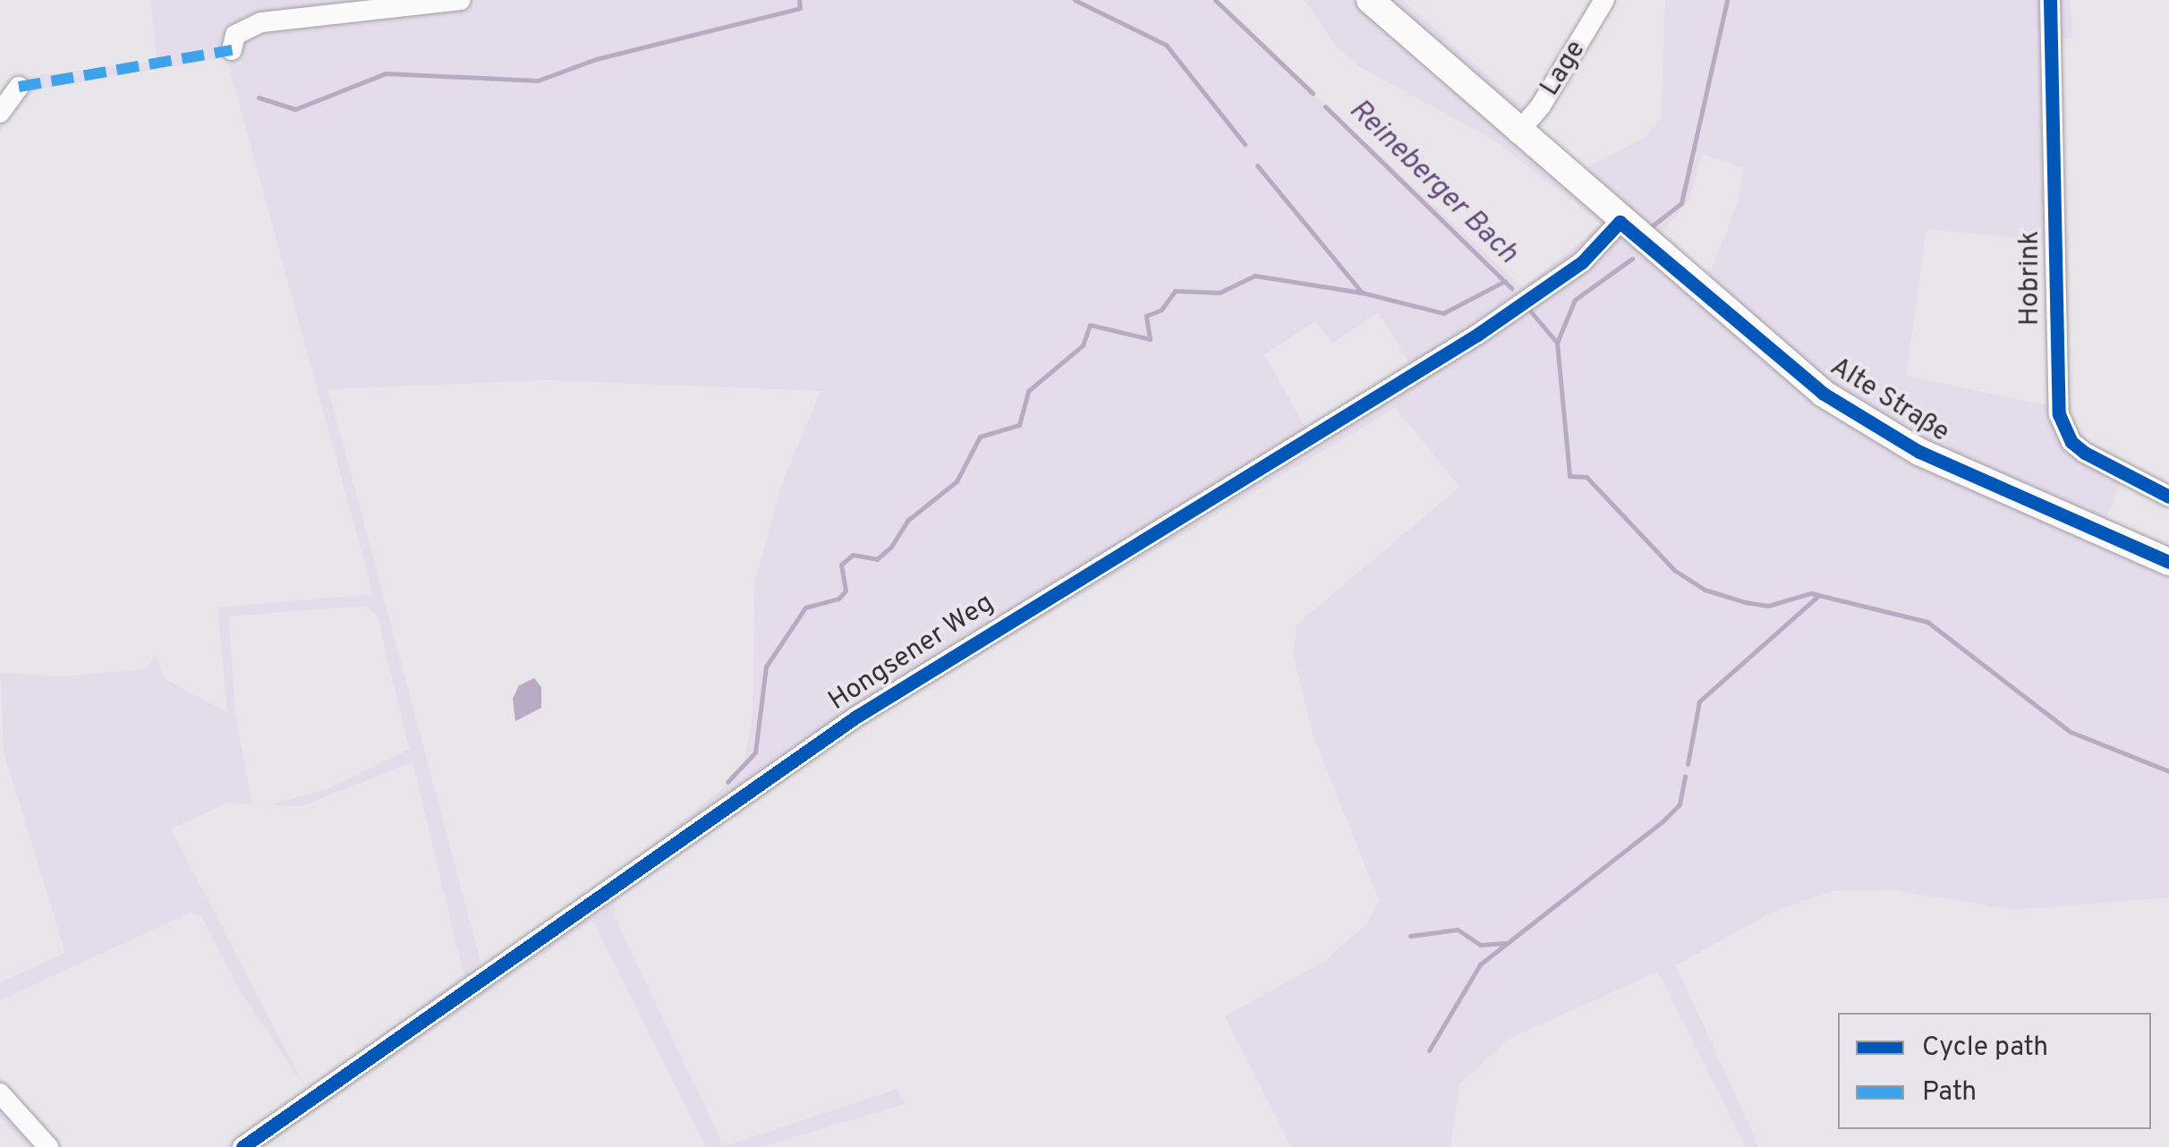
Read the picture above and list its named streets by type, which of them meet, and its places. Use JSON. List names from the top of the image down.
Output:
{
  "streets": {
    "main road": ["Alte Straße"],
    "street": ["Lage", "Hobrink", "Hongsener Weg"]
  },
  "crossings": [
    ["Lage", "Alte Straße"],
    ["Alte Straße", "Hongsener Weg"]
  ],
  "water": ["Reineberger Bach"],
  "legend": ["Cycle path", "Path"]
}
